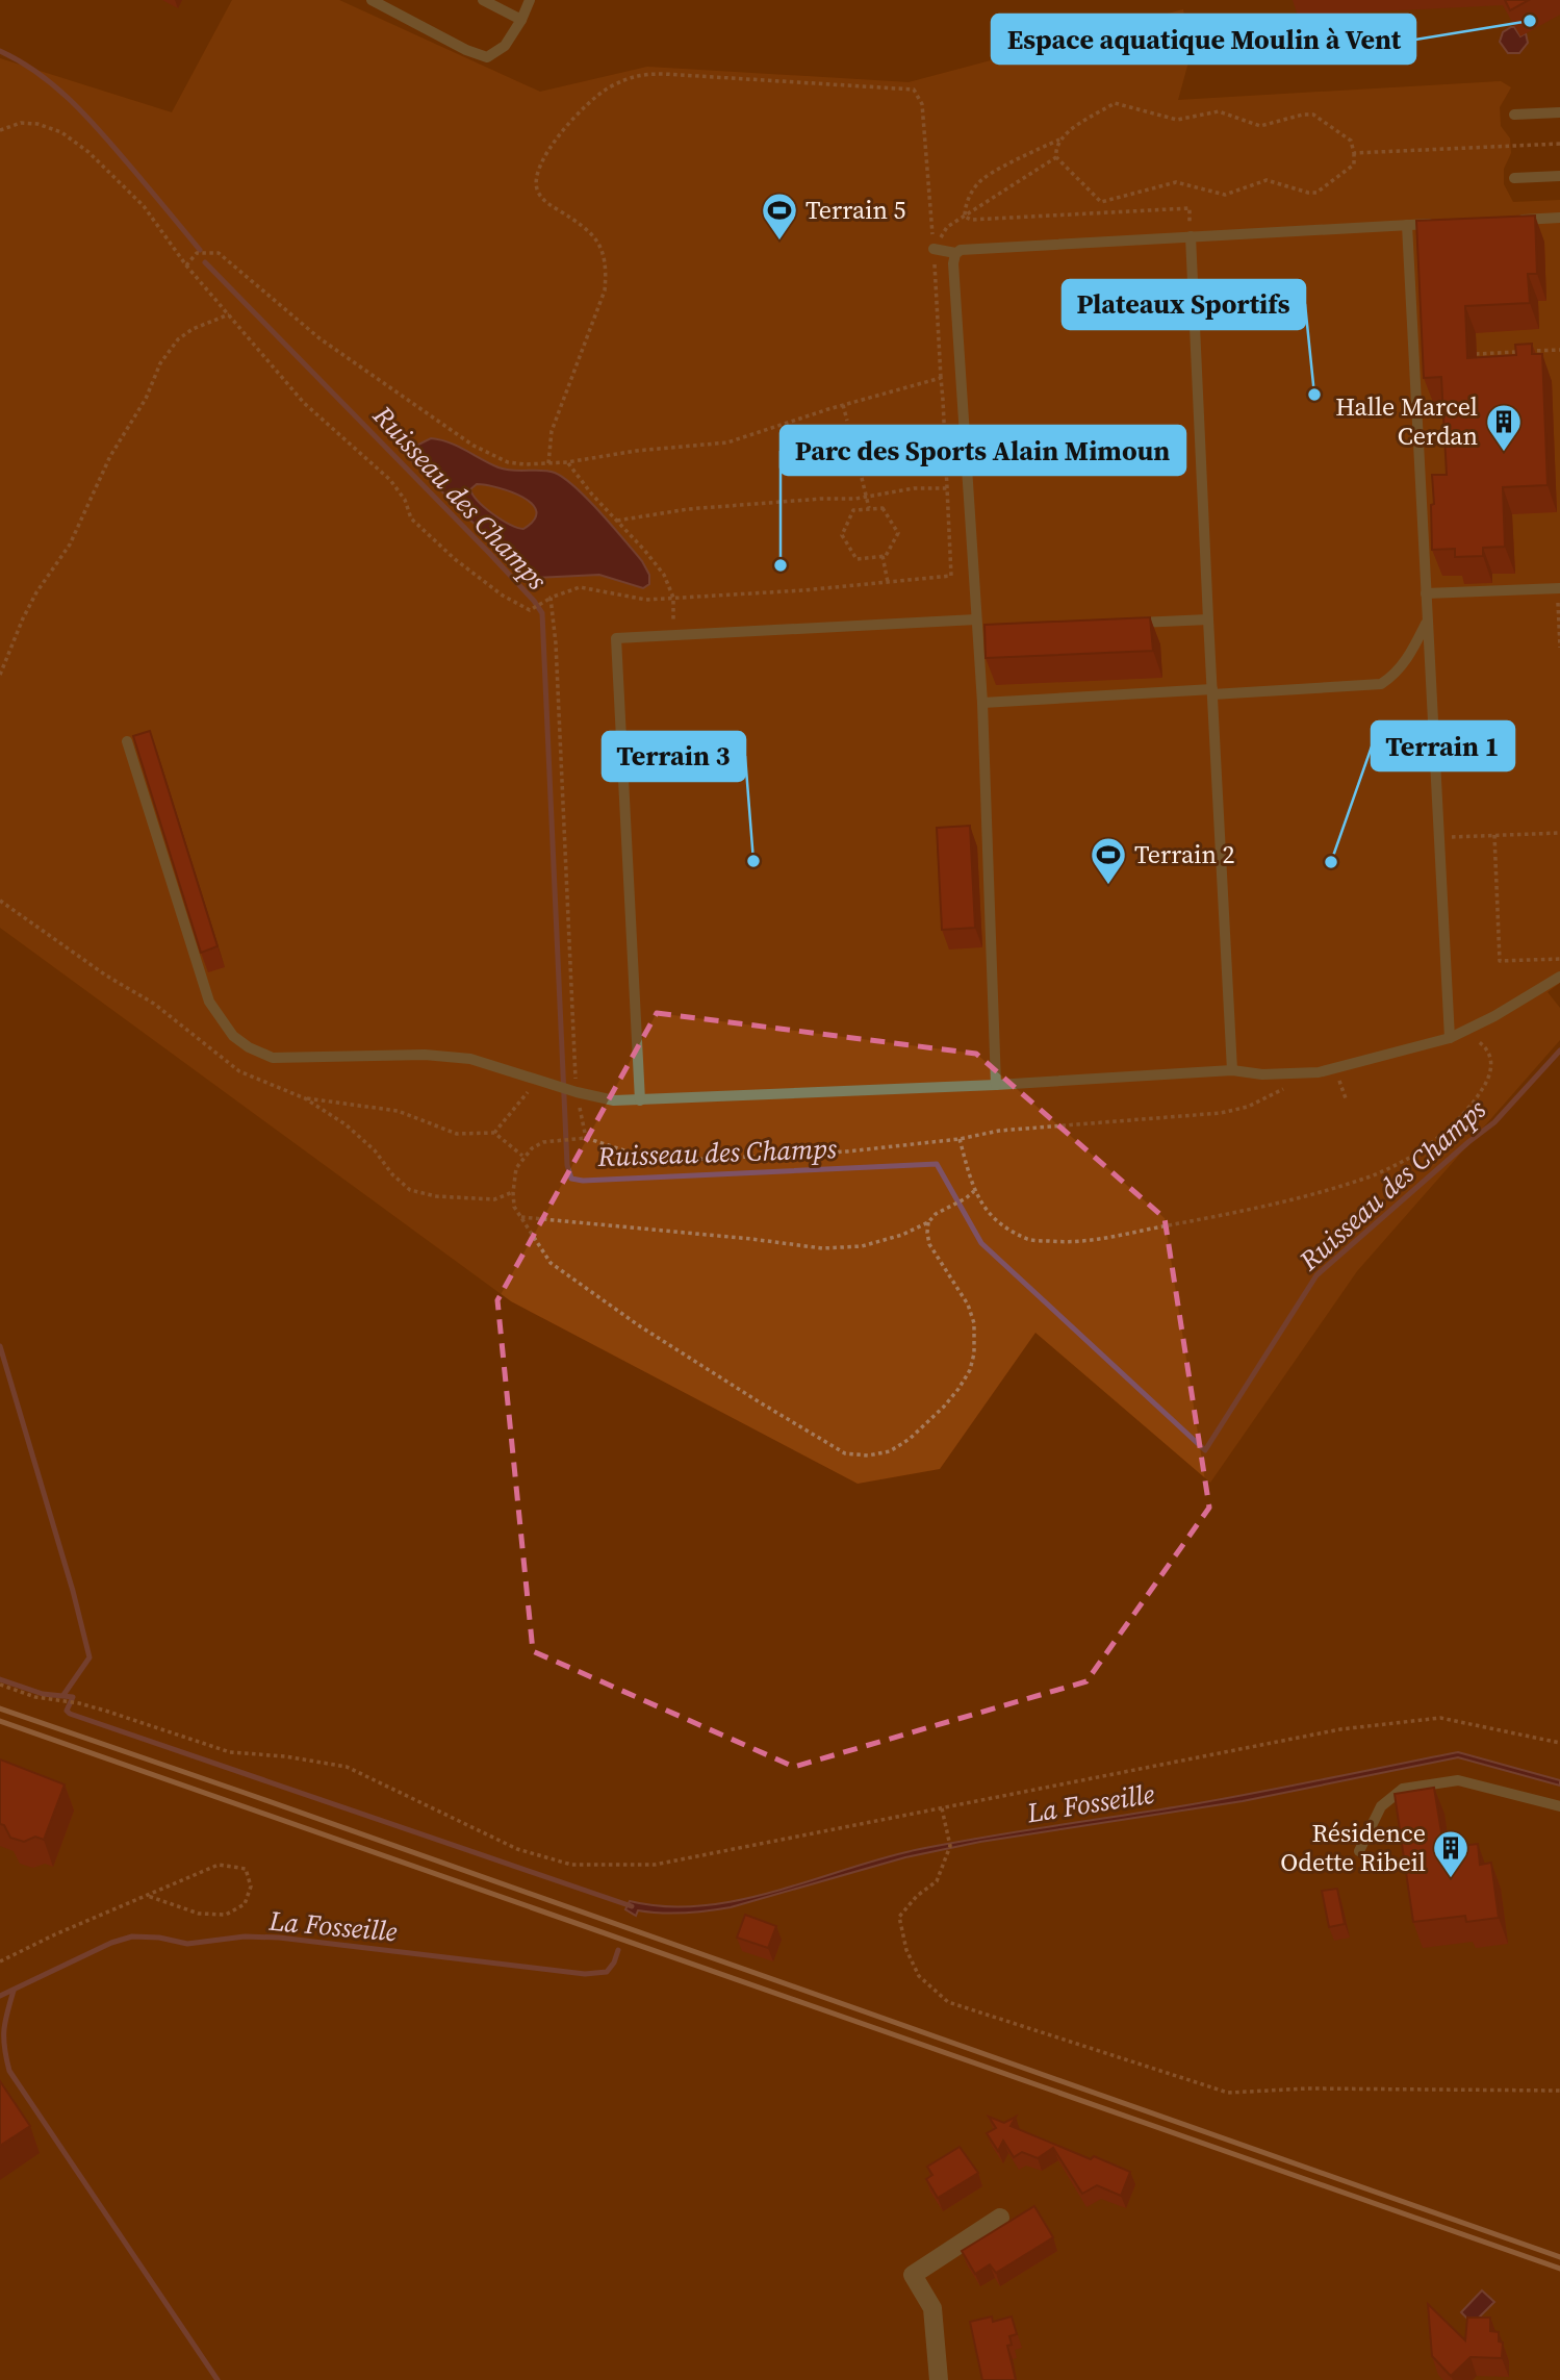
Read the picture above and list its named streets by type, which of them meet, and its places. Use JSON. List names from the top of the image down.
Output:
{
  "water": ["Ruisseau des Champs", "La Fosseille"],
  "places": {
    "other": [
      "Espace aquatique Moulin à Vent",
      "Plateaux Sportifs",
      "Parc des Sports Alain Mimoun",
      "Terrain 3",
      "Terrain 1"
    ],
    "sports": ["Terrain 5", "Terrain 2"],
    "building": ["Halle Marcel Cerdan", "Résidence Odette Ribeil"]
  }
}
